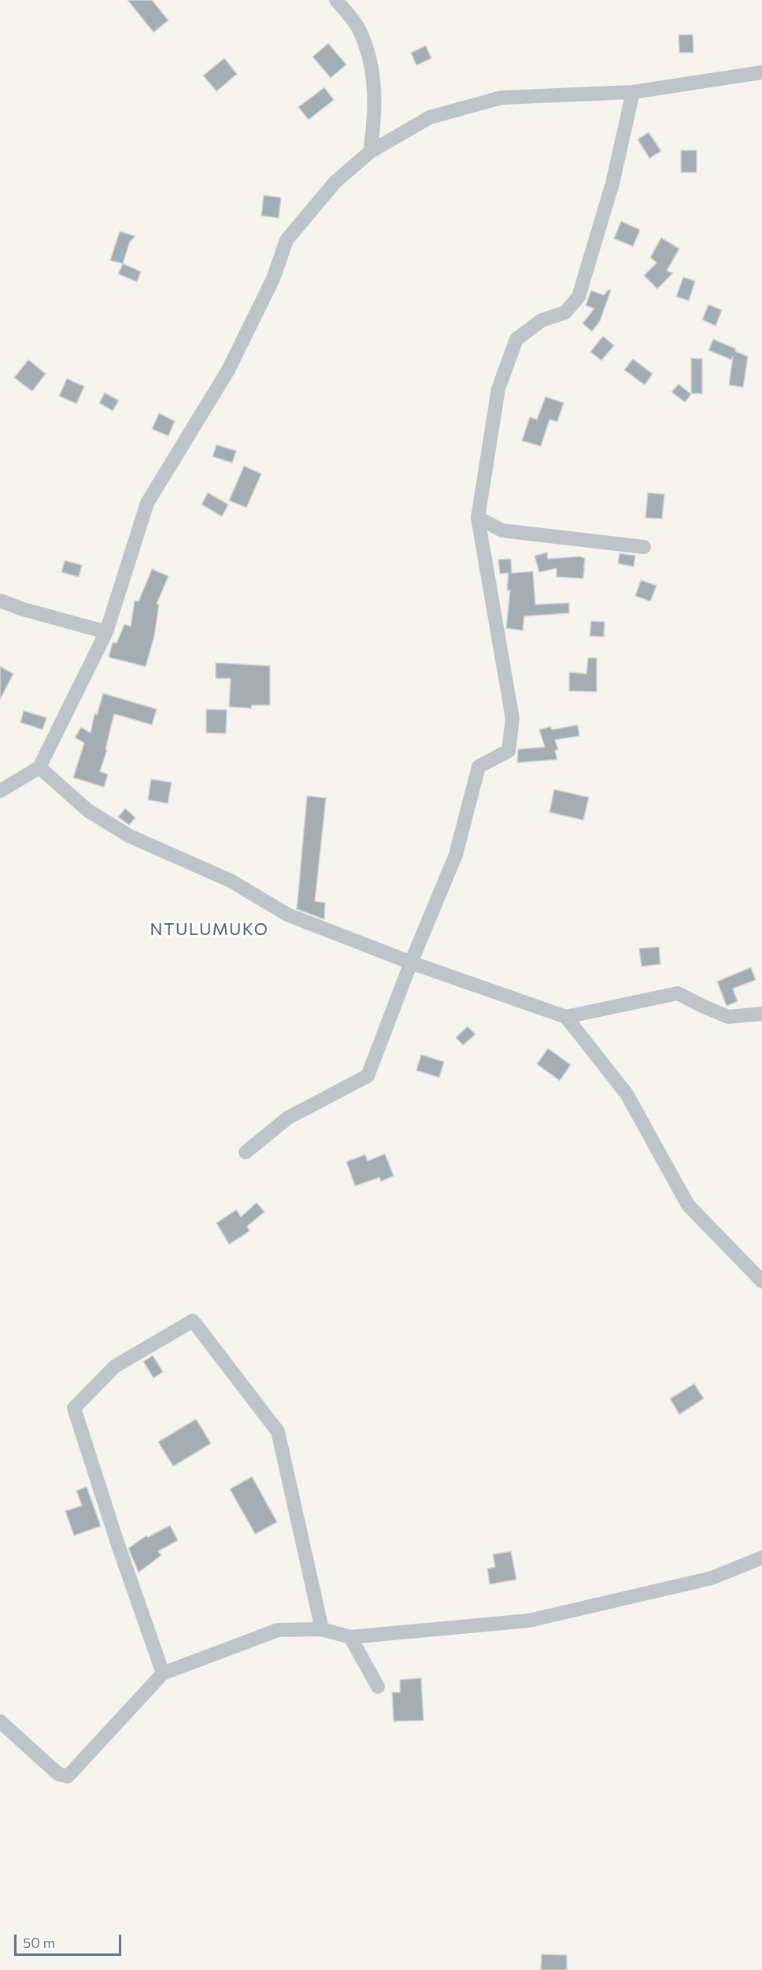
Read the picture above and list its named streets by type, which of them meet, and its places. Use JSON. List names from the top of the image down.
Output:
{
  "districts": ["NTULUMUKO"],
  "scale_bar": "50 m"
}
